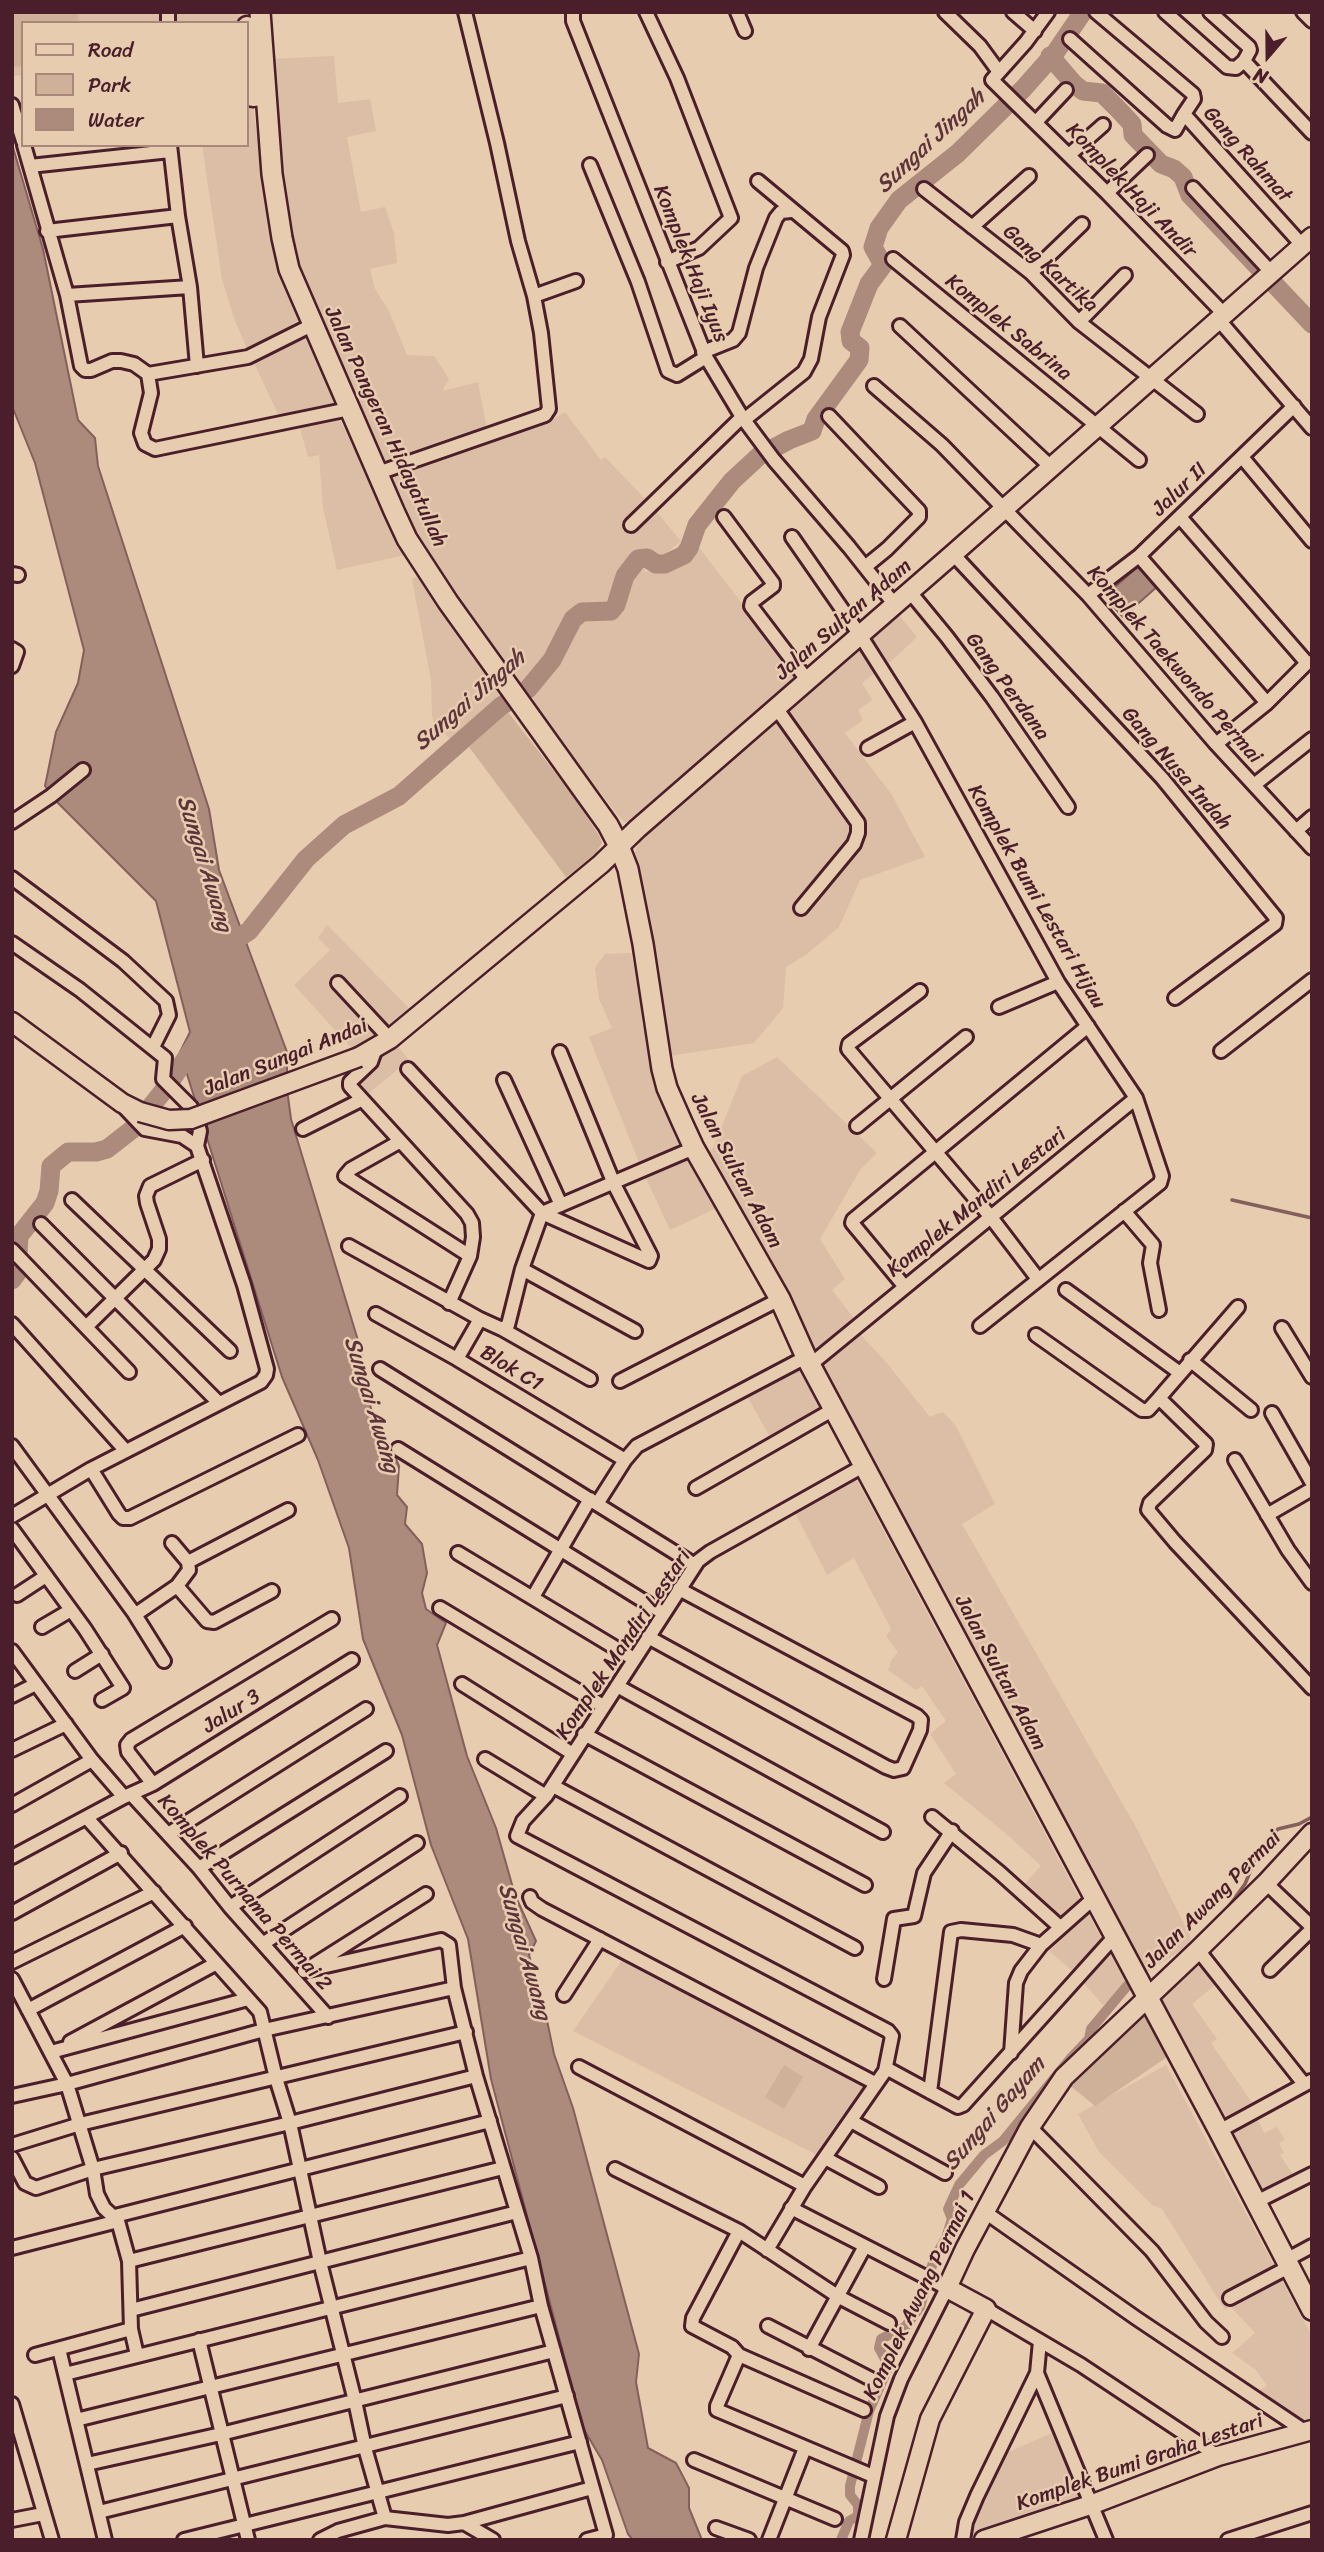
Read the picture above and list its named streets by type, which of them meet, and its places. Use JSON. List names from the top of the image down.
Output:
{
  "streets": {
    "main road": ["Jalan Pangeran Hidayatullah", "Jalan Sultan Adam"],
    "street": [
      "Gang Rahmat",
      "Komplek Haji Andir",
      "Komplek Haji Iyus",
      "Gang Kartika",
      "Komplek Sabrina",
      "Jalur II",
      "Komplek Taekwondo Permai",
      "Gang Perdana",
      "Gang Nusa Indah",
      "Komplek Bumi Lestari Hijau",
      "Jalan Sungai Andai",
      "Komplek Mandiri Lestari",
      "Blok C1",
      "Jalur 3",
      "Komplek Purnama Permai 2",
      "Jalan Awang Permai",
      "Komplek Awang Permai 1",
      "Komplek Bumi Graha Lestari"
    ]
  },
  "crossings": [
    ["Gang Rahmat", "Jalan Sultan Adam"],
    ["Komplek Haji Andir", "Jalur II"],
    ["Komplek Haji Andir", "Jalan Sultan Adam"],
    ["Komplek Haji Iyus", "Jalan Sultan Adam"],
    ["Gang Kartika", "Jalan Sultan Adam"],
    ["Komplek Sabrina", "Jalan Sultan Adam"],
    ["Jalan Pangeran Hidayatullah", "Jalan Sultan Adam"],
    ["Jalan Pangeran Hidayatullah", "Jalan Sungai Andai"],
    ["Jalur II", "Komplek Taekwondo Permai"],
    ["Jalan Sultan Adam", "Komplek Taekwondo Permai"],
    ["Jalan Sultan Adam", "Gang Perdana"],
    ["Jalan Sultan Adam", "Gang Nusa Indah"],
    ["Jalan Sultan Adam", "Komplek Bumi Lestari Hijau"],
    ["Jalan Sultan Adam", "Jalan Sungai Andai"],
    ["Jalan Sultan Adam", "Komplek Mandiri Lestari"],
    ["Jalan Sultan Adam", "Jalan Awang Permai"],
    ["Jalan Sultan Adam", "Komplek Awang Permai 1"],
    ["Komplek Bumi Lestari Hijau", "Komplek Mandiri Lestari"],
    ["Komplek Mandiri Lestari", "Blok C1"],
    ["Jalur 3", "Komplek Purnama Permai 2"],
    ["Jalan Awang Permai", "Komplek Awang Permai 1"]
  ],
  "water": ["Sungai Jingah", "Sungai Awang", "Sungai Gayam"],
  "legend": ["Road", "Park", "Water"],
  "north": "bottom"
}
